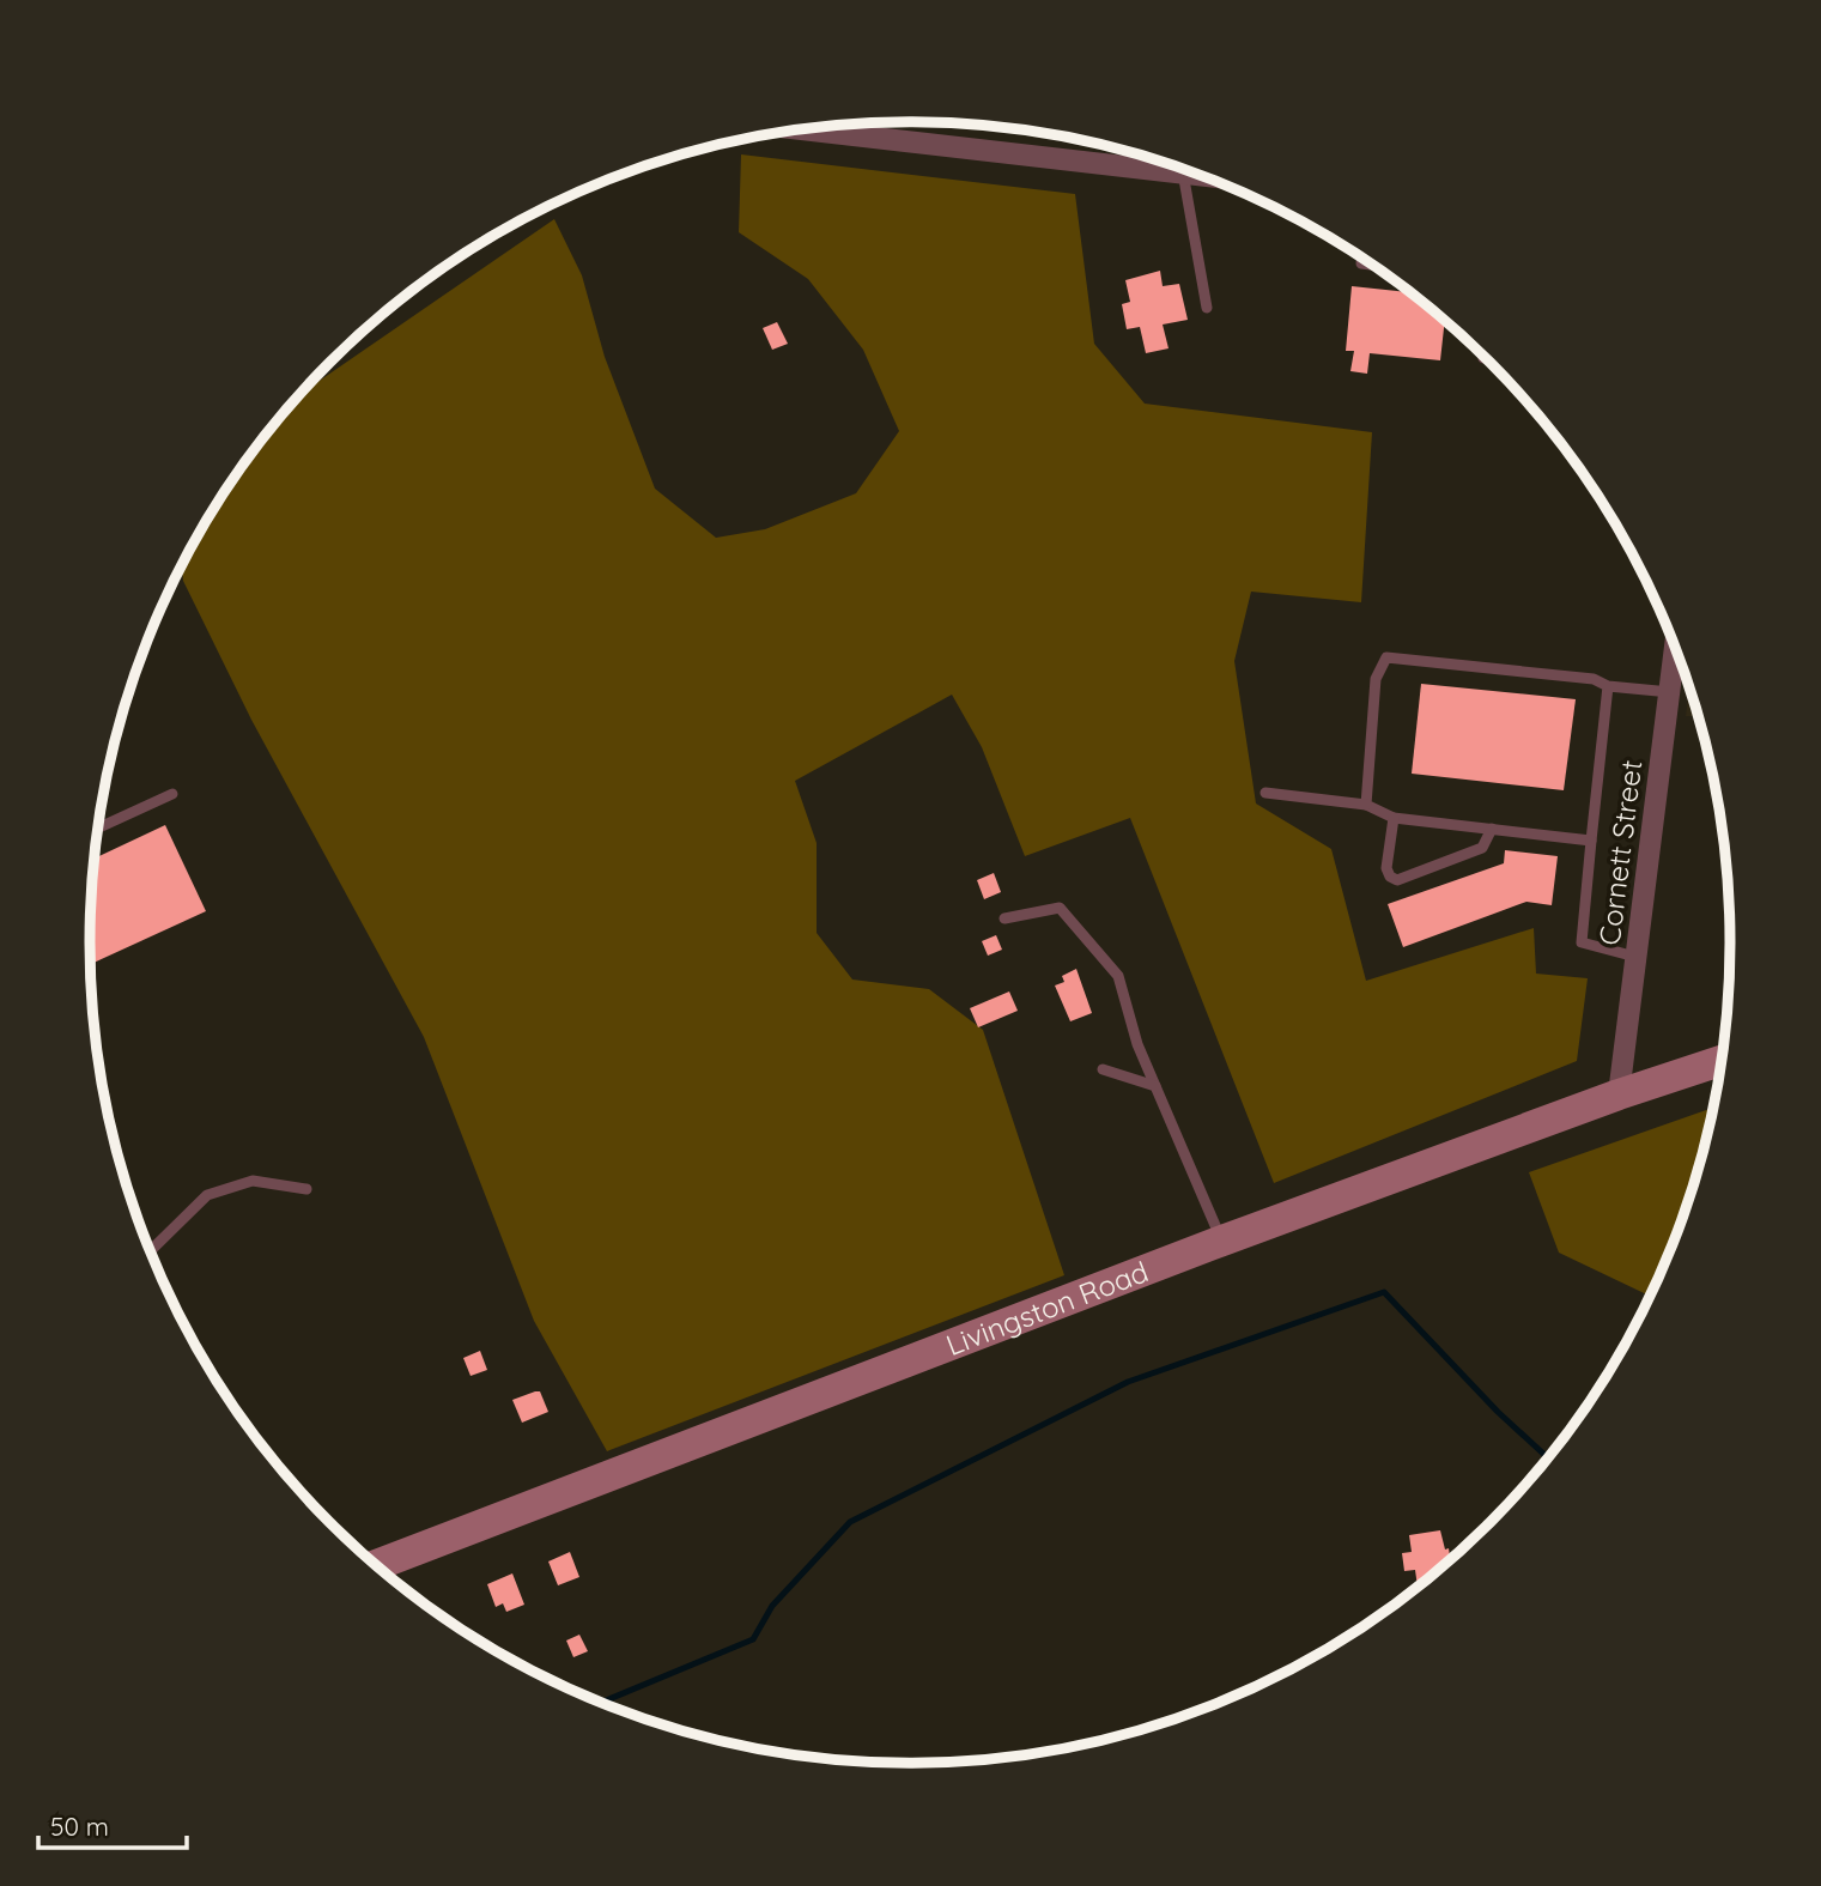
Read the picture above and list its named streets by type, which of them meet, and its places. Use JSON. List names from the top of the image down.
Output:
{
  "streets": {
    "main road": ["Livingston Road"],
    "street": ["Cornett Street"]
  },
  "crossings": [
    ["Cornett Street", "Livingston Road"]
  ],
  "scale_bar": "50 m"
}
